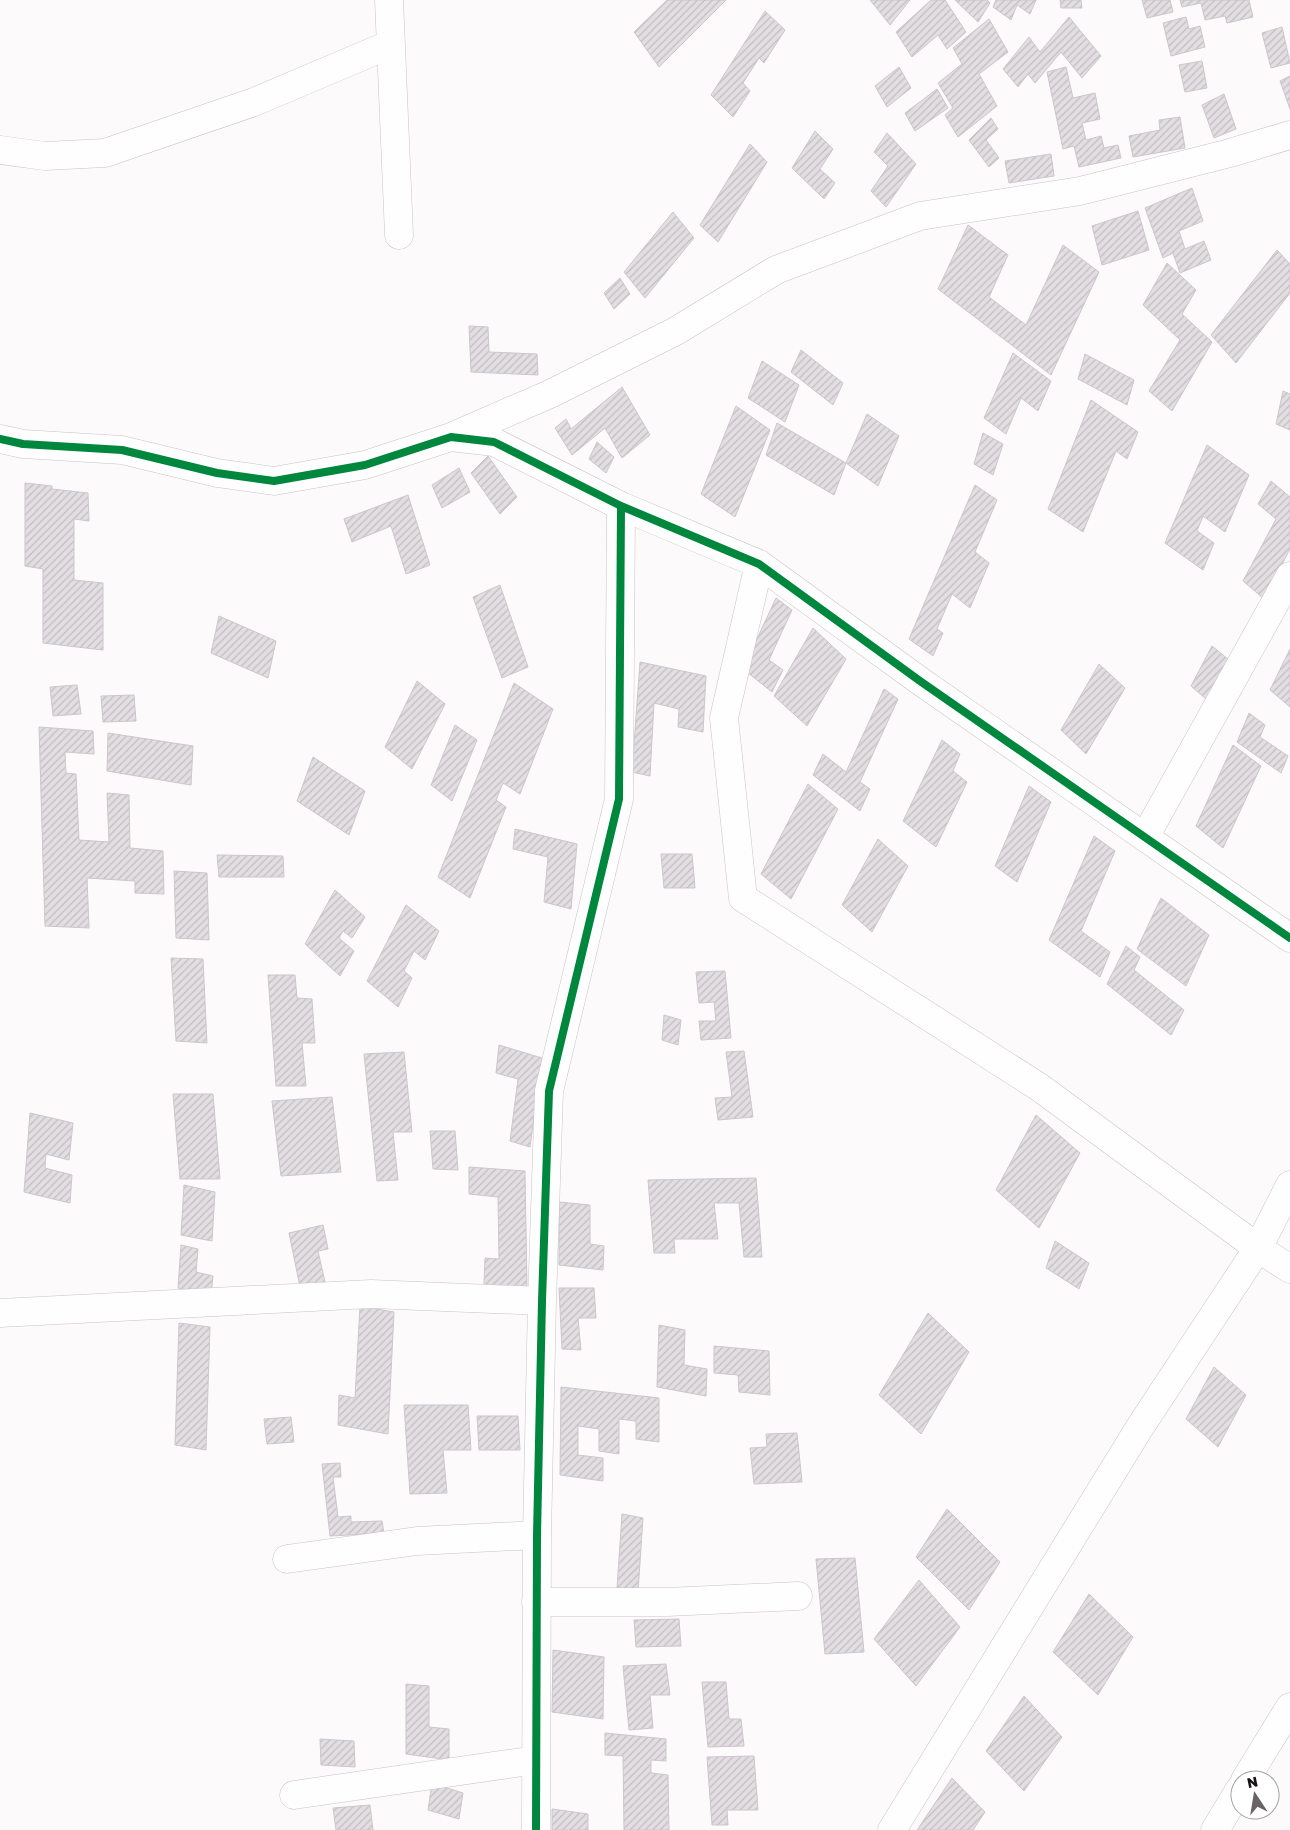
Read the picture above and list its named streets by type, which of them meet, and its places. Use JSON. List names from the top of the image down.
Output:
{
  "north": "top"
}
